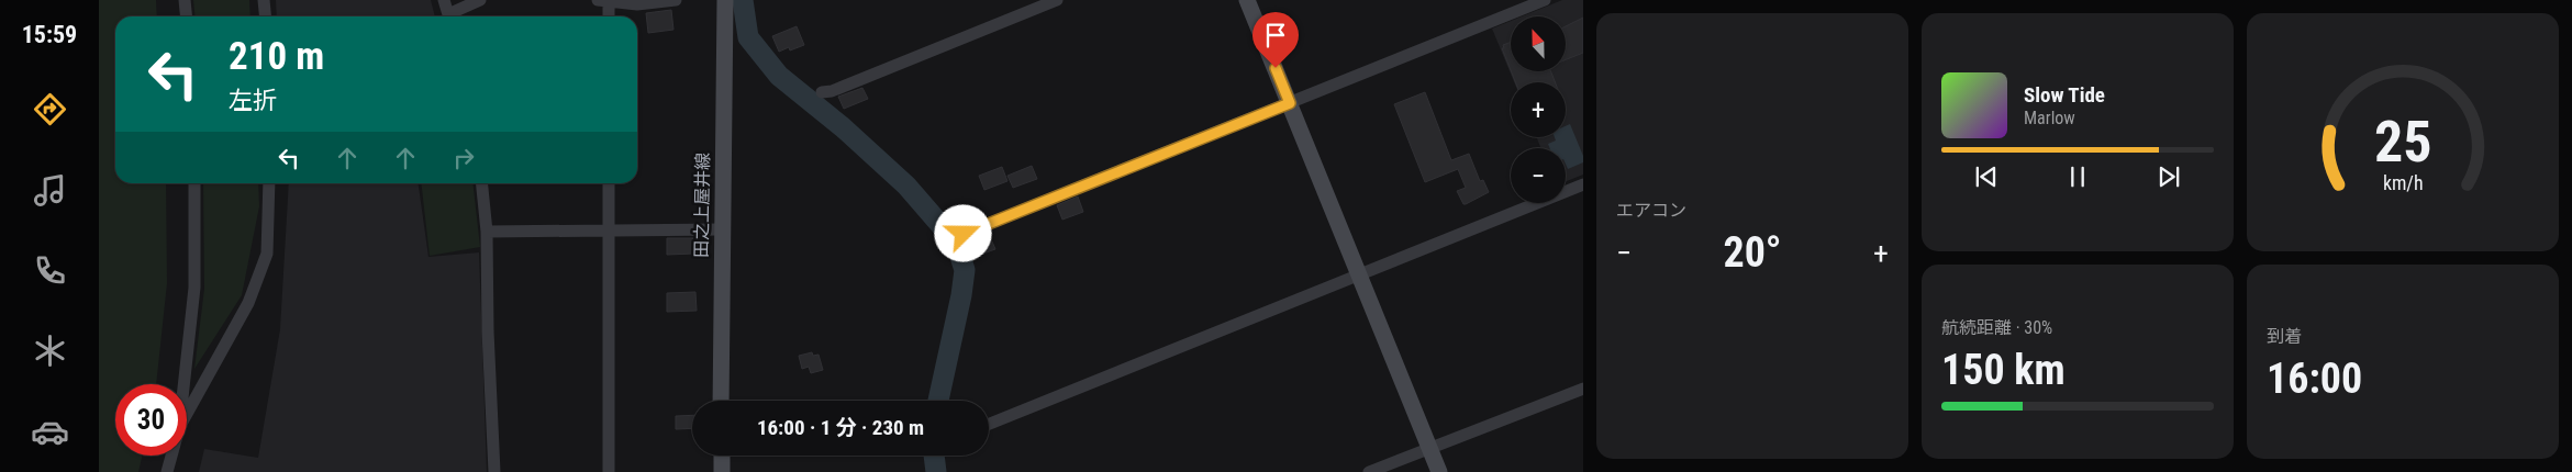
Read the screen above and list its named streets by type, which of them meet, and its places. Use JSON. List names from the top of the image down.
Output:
{
  "streets": {
    "street": ["田之上屋井線"]
  },
  "north": "top",
  "page": {
    "tabs": "15:59",
    "tile": [
      "エアコン",
      ["航続距離 · 30%", "150 km"],
      ["到着", "16:00"]
    ],
    "map_buttons": ["+", "−"],
    "turn": ["210 m", "左折"],
    "song": ["Slow Tide", "Marlow"],
    "heat": ["−", "20°", "+"],
    "limit": "30",
    "trip": "16:00 · 1 分 · 230 m",
    "gauge": ["25", "km/h"]
  }
}
